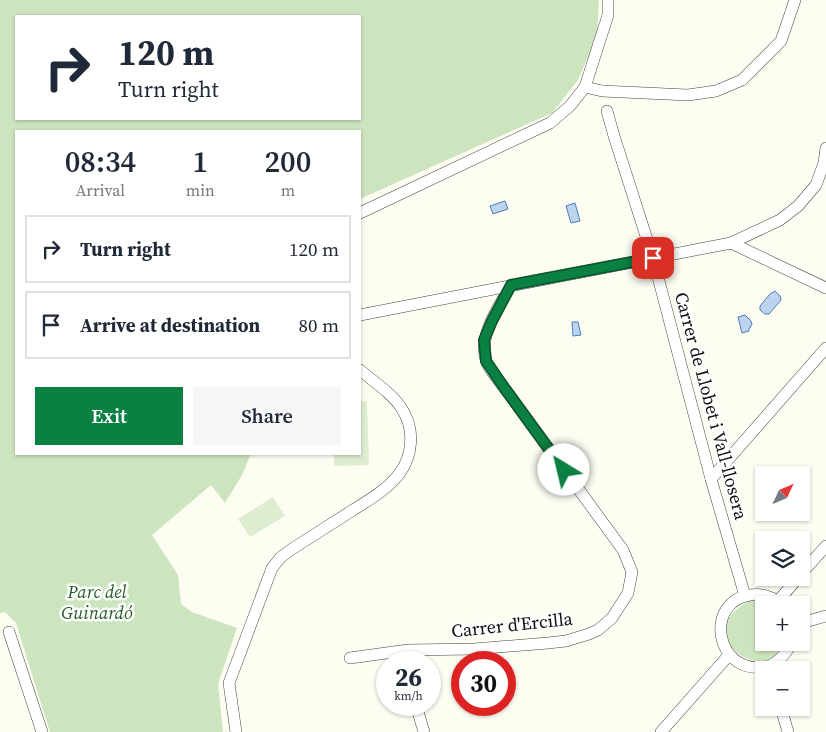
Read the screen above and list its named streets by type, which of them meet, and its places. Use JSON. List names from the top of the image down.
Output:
{
  "streets": {
    "street": ["Carrer de Llobet i Vall-llosera", "Carrer d'Ercilla"]
  },
  "parks": ["Parc del Guinardó"],
  "north": "top right",
  "page": {
    "turn": ["120 m", "Turn right"],
    "eta": [
      "08:34",
      "Arrival",
      "1",
      "min",
      "200",
      "m"
    ],
    "list": [
      {
        "name": "Turn right",
        "value": "120 m"
      },
      {
        "name": "Arrive at destination",
        "value": "80 m"
      }
    ],
    "buttons": ["Exit", "Share"],
    "map_buttons": ["+", "−"],
    "speed": "26 km/h",
    "limit": "30"
  }
}
